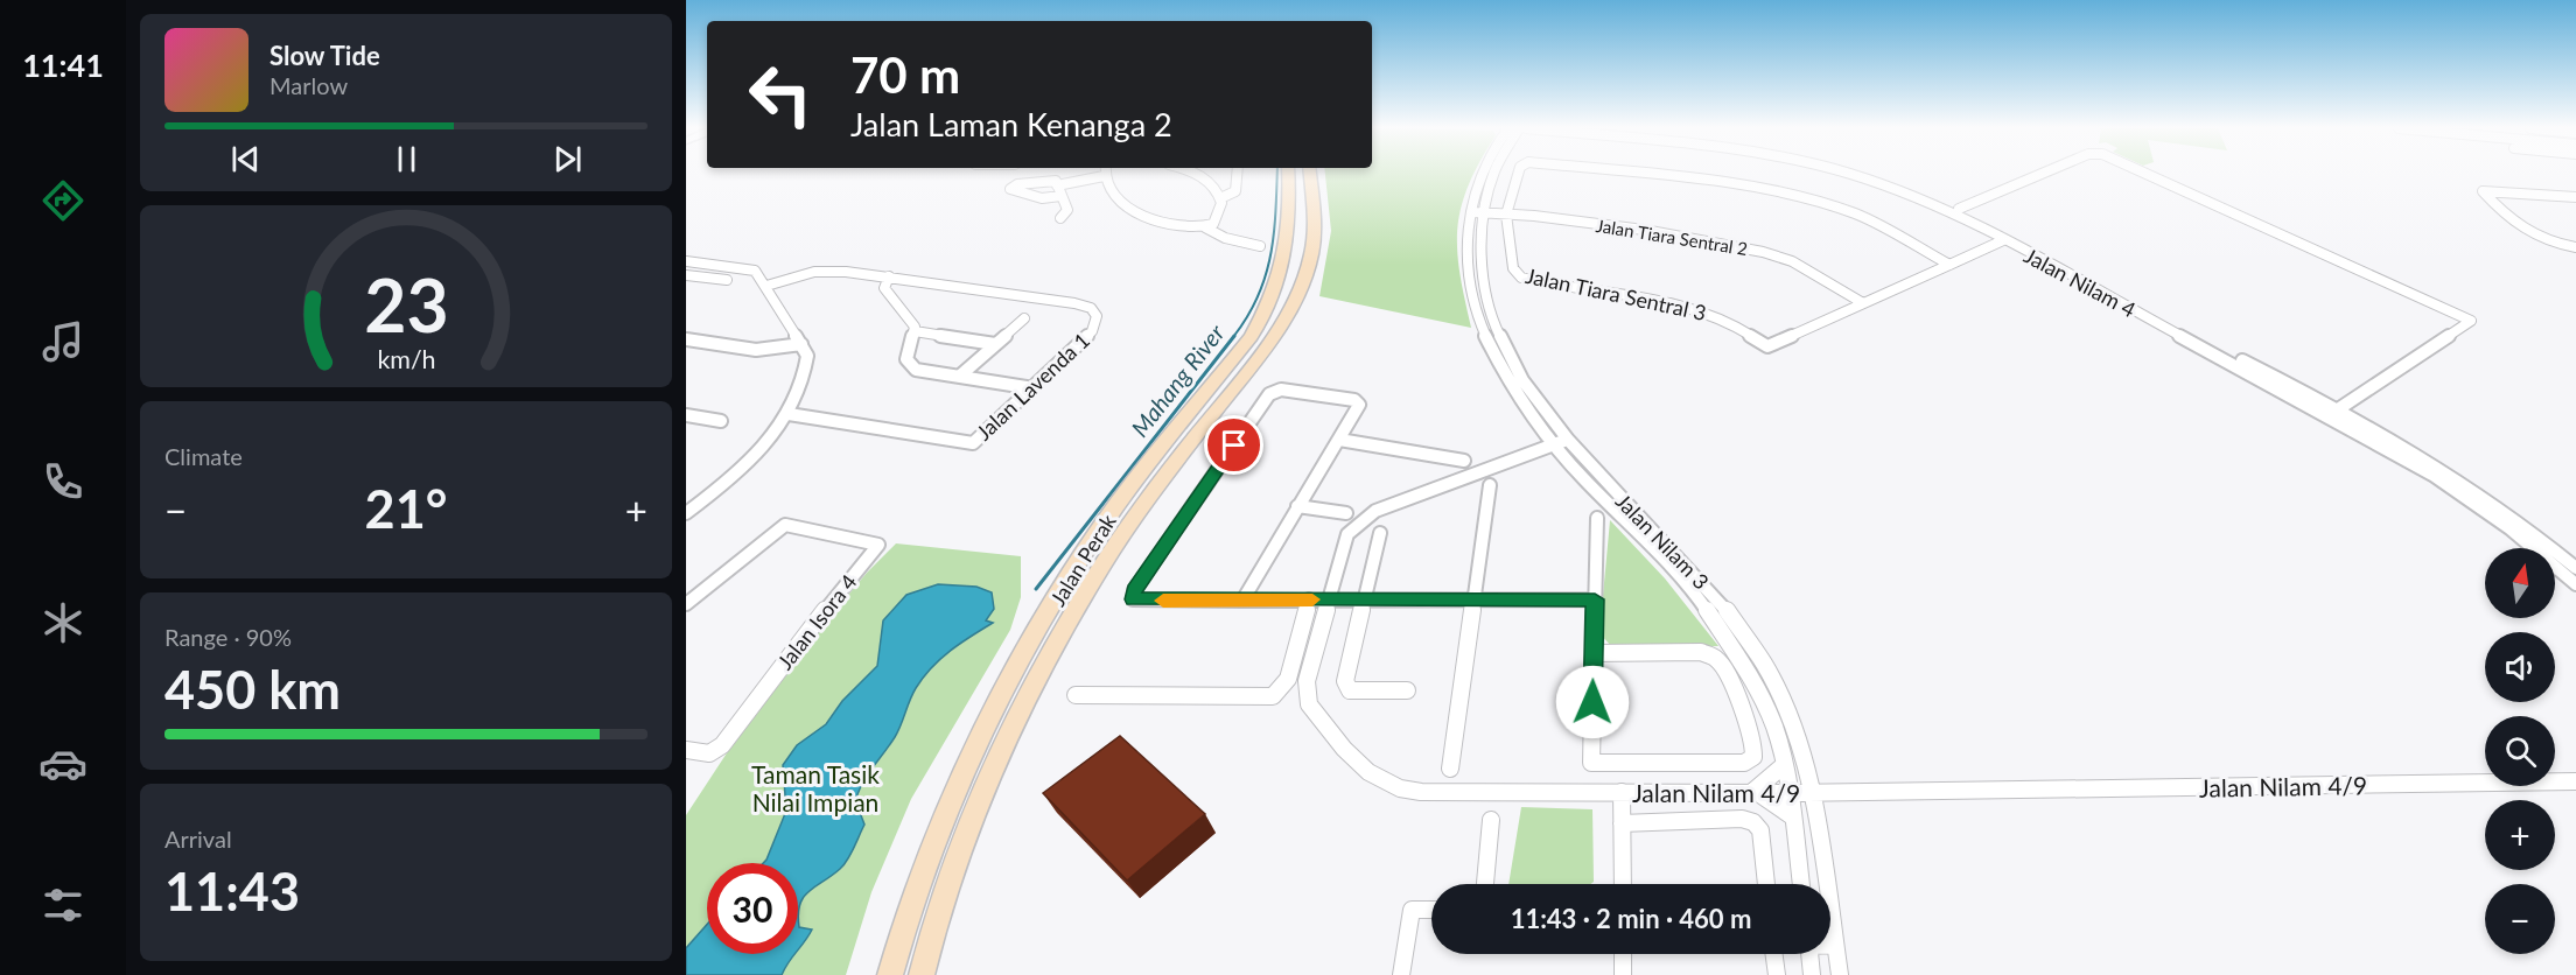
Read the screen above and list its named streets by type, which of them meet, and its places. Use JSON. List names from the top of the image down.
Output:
{
  "streets": {
    "main road": ["Jalan Perak"],
    "street": [
      "Jalan Tiara Sentral 2",
      "Jalan Nilam 4",
      "Jalan Tiara Sentral 3",
      "Jalan Lavenda 1",
      "Jalan Nilam 3",
      "Jalan Isora 4",
      "Jalan Nilam 4/9"
    ]
  },
  "crossings": [
    ["Jalan Tiara Sentral 2", "Jalan Tiara Sentral 3"],
    ["Jalan Tiara Sentral 2", "Jalan Nilam 3"],
    ["Jalan Nilam 3", "Jalan Nilam 4/9"]
  ],
  "water": ["Mahang River"],
  "parks": ["Taman Tasik Nilai Impian"],
  "north": "top",
  "page": {
    "tabs": "11:41",
    "turn": ["70 m", "Jalan Laman Kenanga 2"],
    "song": ["Slow Tide", "Marlow"],
    "tile": [
      "Climate",
      ["Range · 90%", "450 km"],
      ["Arrival", "11:43"]
    ],
    "heat": ["−", "21°", "+"],
    "map_buttons": ["+", "−"],
    "limit": "30",
    "trip": "11:43 · 2 min · 460 m",
    "gauge": ["23", "km/h"]
  }
}
